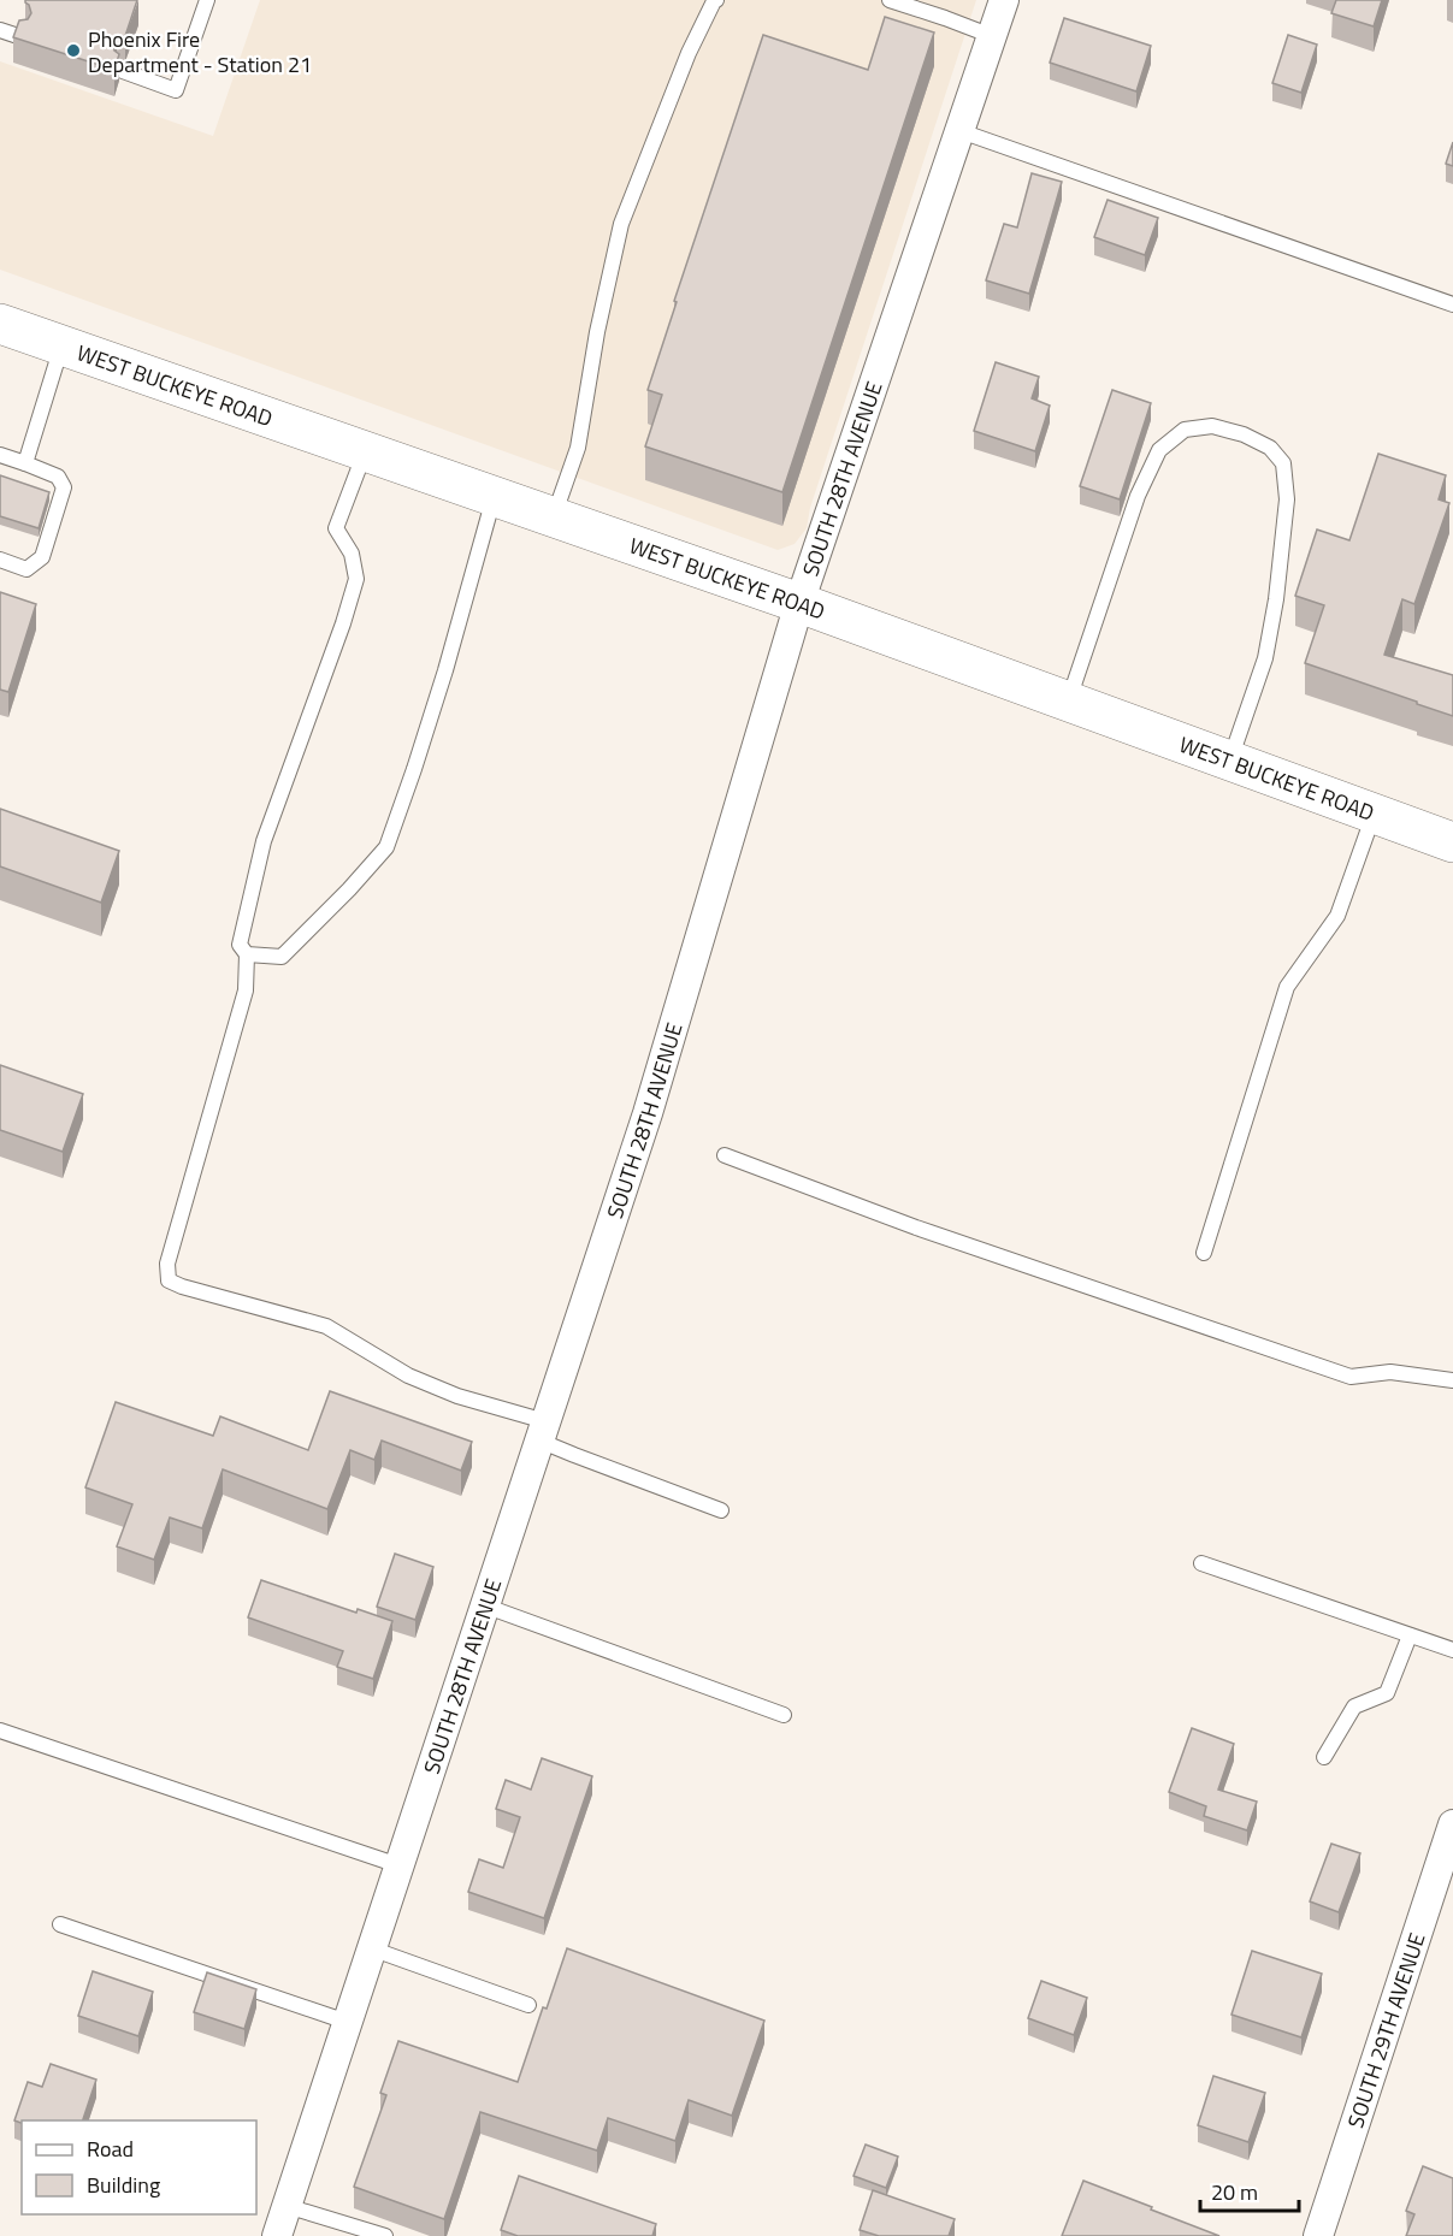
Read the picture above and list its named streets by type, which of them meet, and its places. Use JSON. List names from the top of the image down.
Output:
{
  "streets": {
    "main road": ["WEST BUCKEYE ROAD"],
    "street": ["SOUTH 28TH AVENUE", "SOUTH 29TH AVENUE"]
  },
  "crossings": [
    ["WEST BUCKEYE ROAD", "SOUTH 28TH AVENUE"]
  ],
  "places": ["Phoenix Fire Department - Station 21"],
  "legend": ["Road", "Building"],
  "scale_bar": "20 m"
}
